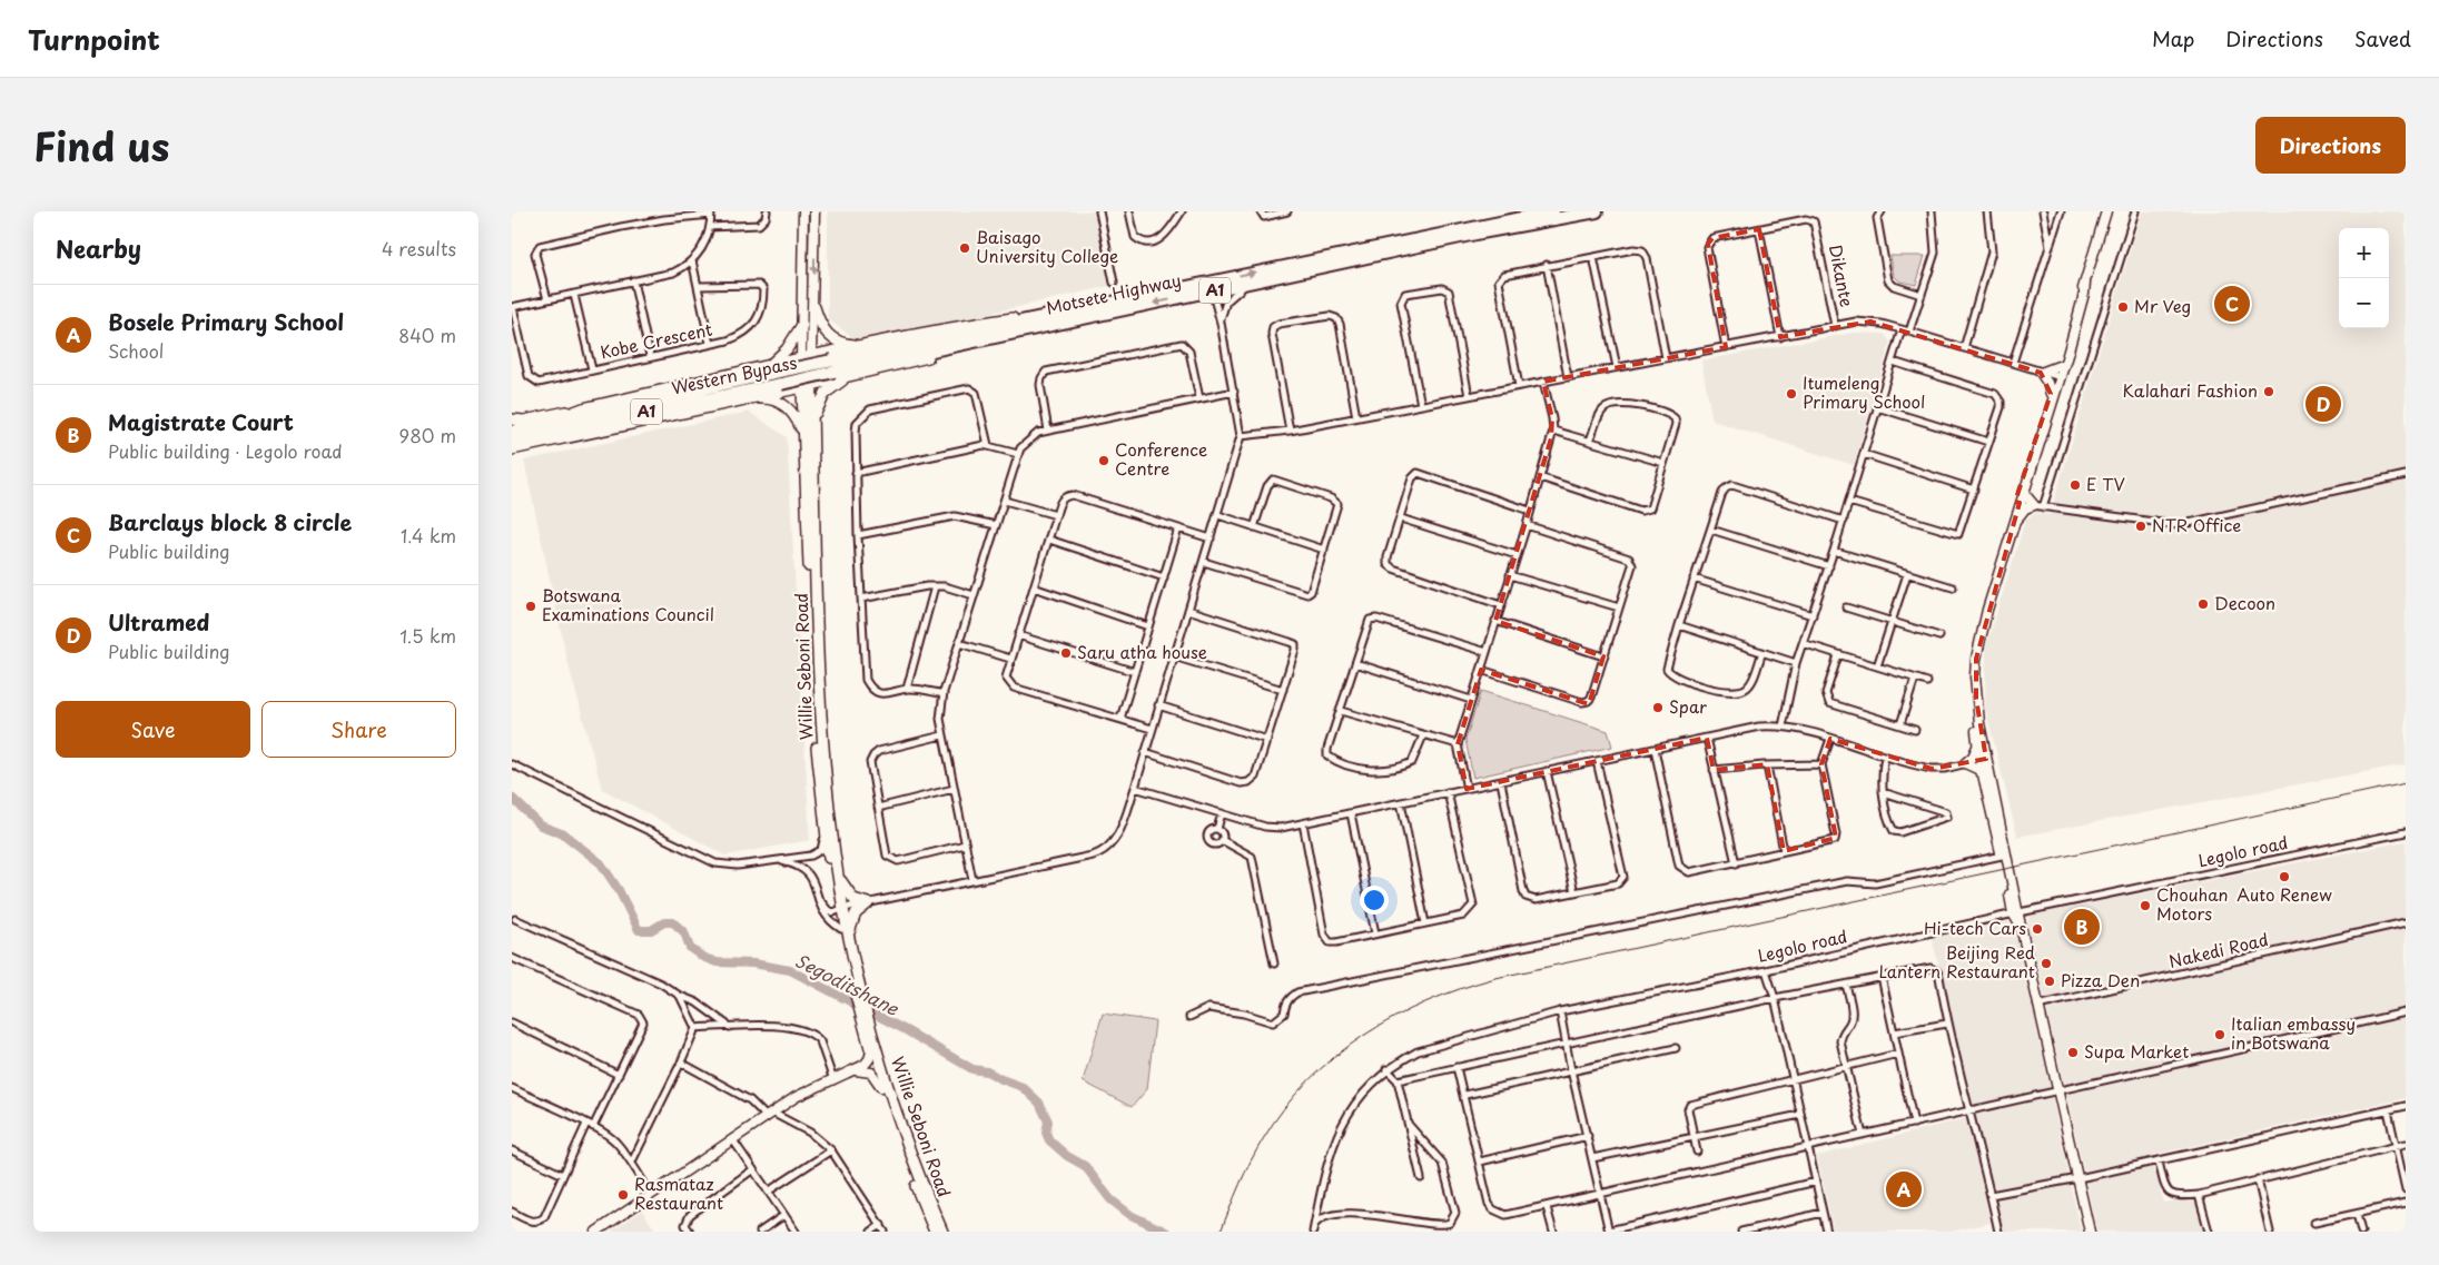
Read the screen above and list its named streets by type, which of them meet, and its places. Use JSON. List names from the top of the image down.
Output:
{
  "streets": {
    "highway": ["A1", "Motsete Highway", "Western Bypass"],
    "main road": ["Willie Seboni Road"],
    "street": [
      "Dikante",
      "Kobe Crescent",
      "Legolo road",
      "Nakedi Road"
    ]
  },
  "crossings": [
    ["Motsete Highway", "Western Bypass"]
  ],
  "water": ["Segoditshane"],
  "places": [
    "Baisago University College",
    "Mr Veg",
    "Kalahari Fashion",
    "Itumeleng Primary School",
    "Conference Centre",
    "E TV",
    "NTR Office",
    "Decoon",
    "Botswana Examinations Council",
    "Saru atha house",
    "Spar",
    "Auto Renew",
    "Chouhan Motors",
    "Hi-tech Cars",
    "Beijing Red Lantern Restaurant",
    "Pizza Den",
    "Italian embassy in Botswana",
    "Supa Market",
    "Rasmataz Restaurant"
  ],
  "page": {
    "header": "Turnpoint",
    "nav": ["Map", "Directions", "Saved"],
    "title": "Find us",
    "buttons": [
      "Directions",
      ["Save", "Share"]
    ],
    "heading": ["Nearby", "4 results"],
    "map_buttons": ["+", "−"],
    "list": [
      {
        "mark": "A",
        "name": "Bosele Primary School",
        "note": "School",
        "value": "840 m"
      },
      {
        "mark": "B",
        "name": "Magistrate Court",
        "note": "Public building · Legolo road",
        "value": "980 m"
      },
      {
        "mark": "C",
        "name": "Barclays block 8 circle",
        "note": "Public building",
        "value": "1.4 km"
      },
      {
        "mark": "D",
        "name": "Ultramed",
        "note": "Public building",
        "value": "1.5 km"
      }
    ],
    "pins": [
      "C",
      "D",
      "B",
      "A"
    ]
  }
}
